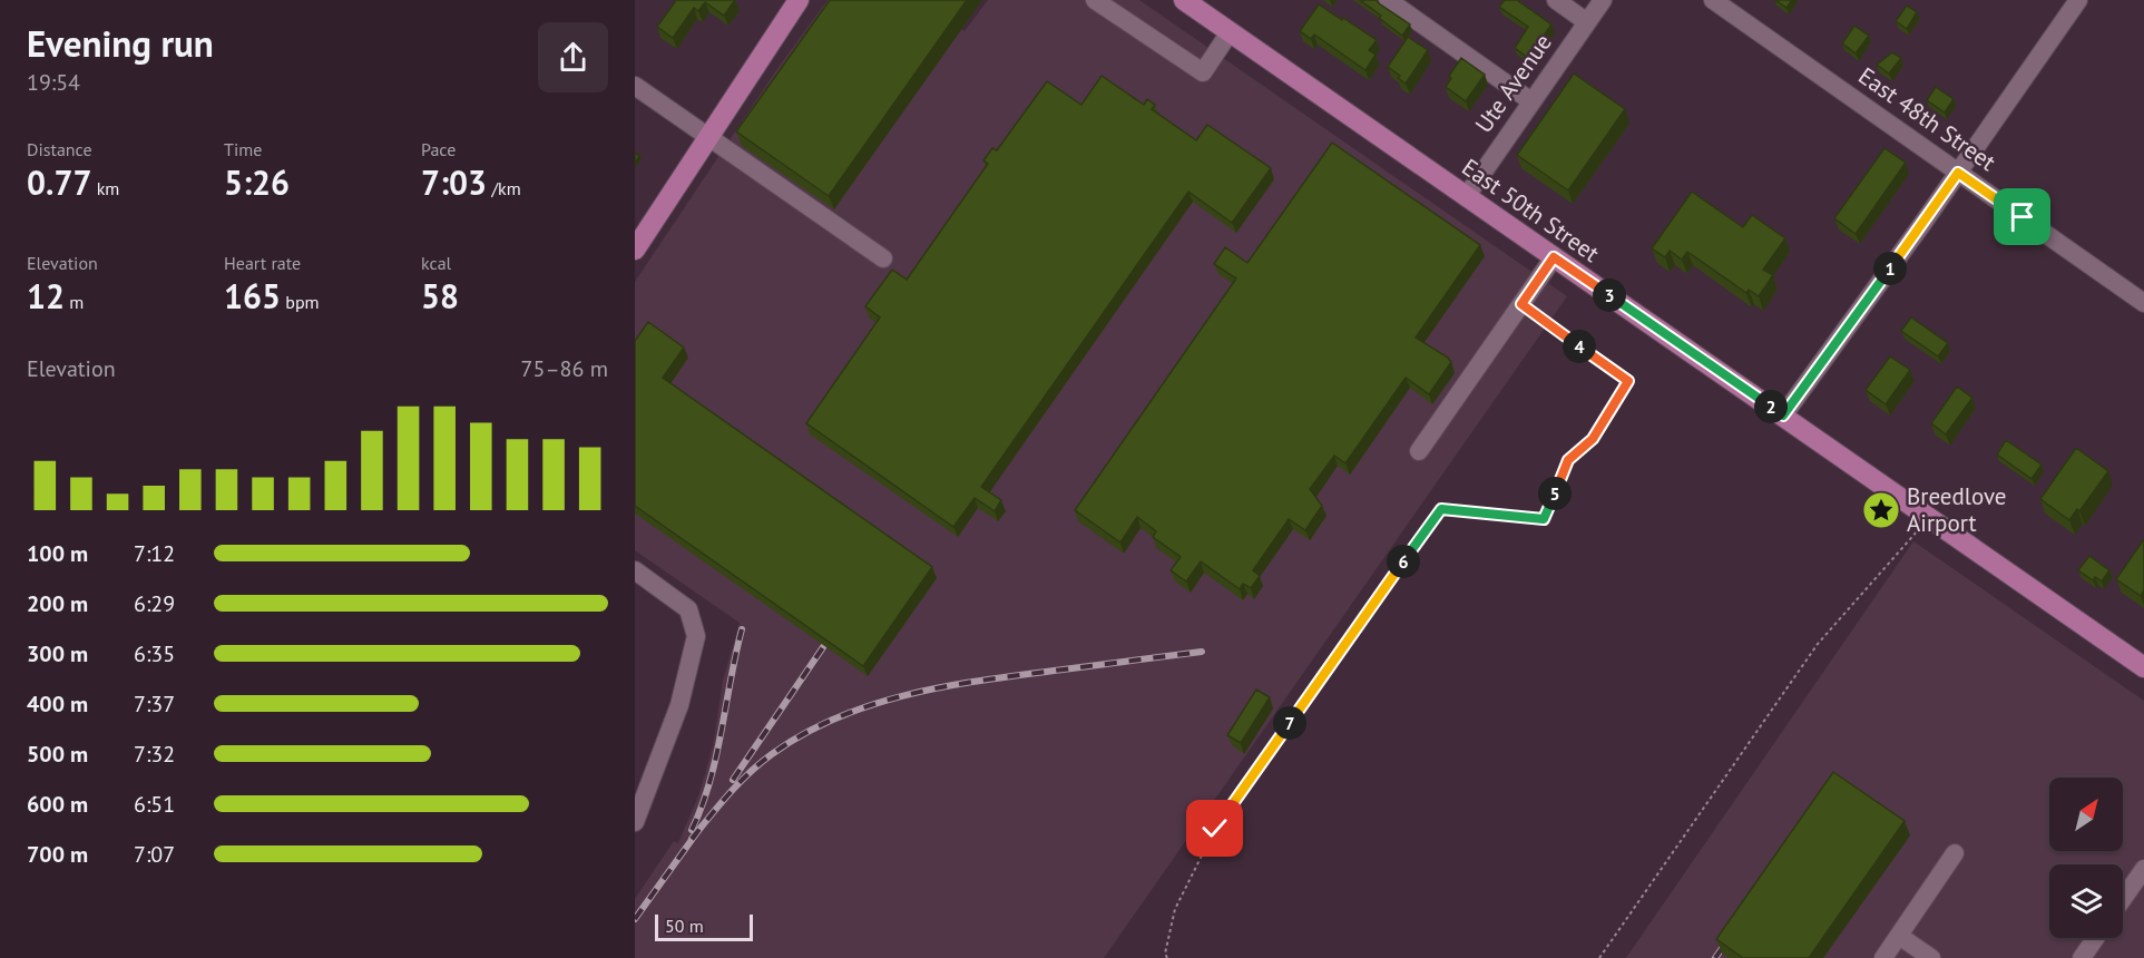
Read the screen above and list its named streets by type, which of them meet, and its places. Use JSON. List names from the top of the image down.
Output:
{
  "streets": {
    "main road": ["East 50th Street"],
    "street": ["Ute Avenue", "East 48th Street"]
  },
  "crossings": [
    ["Ute Avenue", "East 50th Street"]
  ],
  "places": {
    "place": ["Breedlove Airport"]
  },
  "scale_bar": "50 m",
  "north": "top right",
  "page": {
    "heading": ["Evening run", "19:54"],
    "stats": [
      ["Distance", "0.77 km"],
      ["Time", "5:26"],
      ["Pace", "7:03 /km"],
      ["Elevation", "12 m"],
      ["Heart rate", "165 bpm"],
      ["kcal", "58"]
    ],
    "pins": [
      "1",
      "3",
      "4",
      "2",
      "5",
      "6",
      "7"
    ],
    "chart": ["Elevation", "75–86 m"],
    "list": [
      {
        "name": "100 m",
        "note": "7:12"
      },
      {
        "name": "200 m",
        "note": "6:29"
      },
      {
        "name": "300 m",
        "note": "6:35"
      },
      {
        "name": "400 m",
        "note": "7:37"
      },
      {
        "name": "500 m",
        "note": "7:32"
      },
      {
        "name": "600 m",
        "note": "6:51"
      },
      {
        "name": "700 m",
        "note": "7:07"
      }
    ],
    "scale": "50 m"
  }
}
